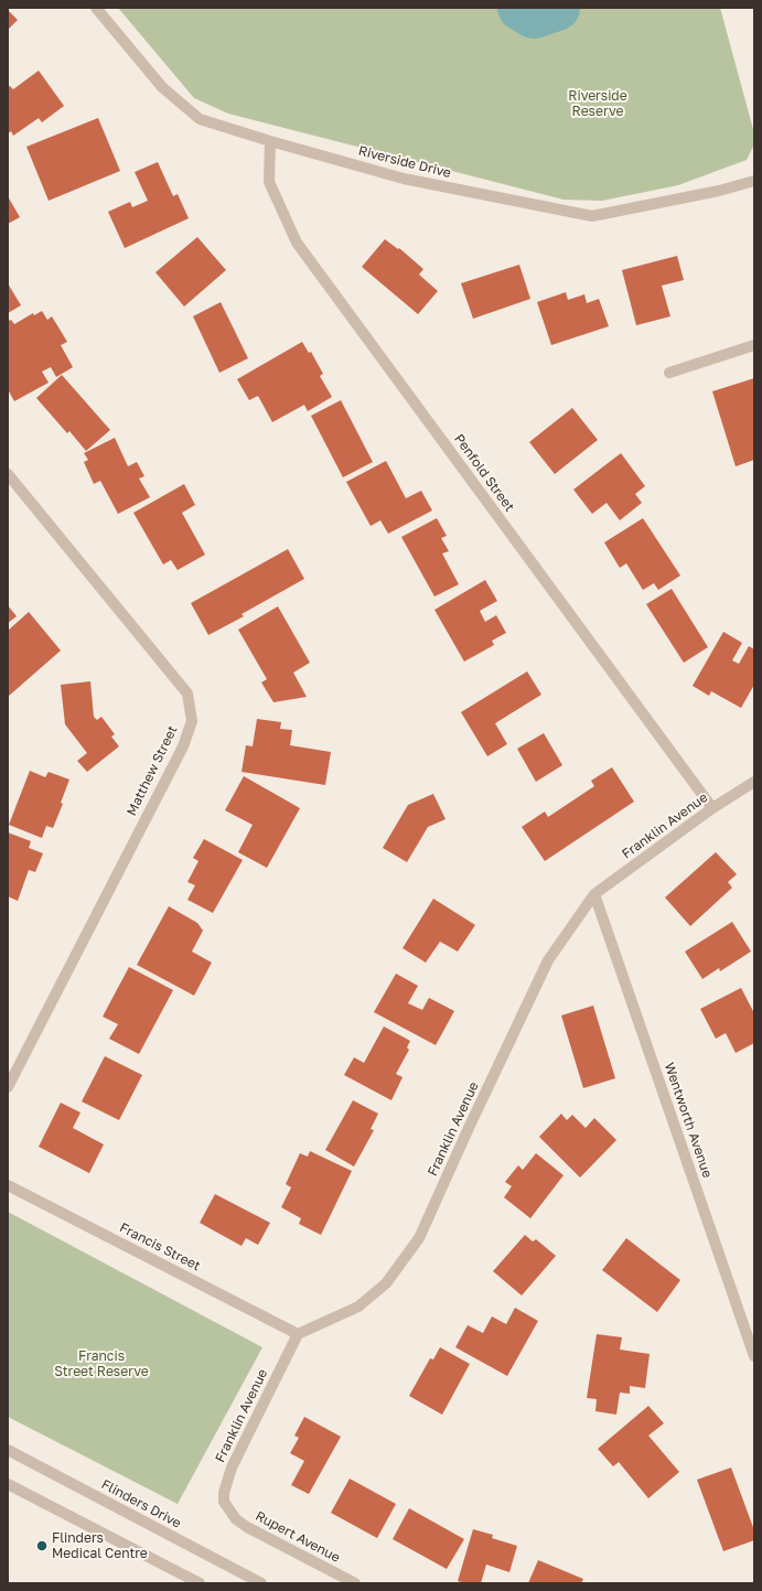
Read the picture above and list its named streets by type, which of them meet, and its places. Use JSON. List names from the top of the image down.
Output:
{
  "streets": {
    "street": [
      "Riverside Drive",
      "Penfold Street",
      "Matthew Street",
      "Franklin Avenue",
      "Wentworth Avenue",
      "Francis Street",
      "Flinders Drive",
      "Rupert Avenue"
    ]
  },
  "crossings": [
    ["Riverside Drive", "Penfold Street"],
    ["Penfold Street", "Franklin Avenue"],
    ["Franklin Avenue", "Wentworth Avenue"],
    ["Franklin Avenue", "Francis Street"],
    ["Franklin Avenue", "Rupert Avenue"]
  ],
  "parks": ["Riverside Reserve", "Francis Street Reserve"],
  "places": ["Flinders Medical Centre"]
}
